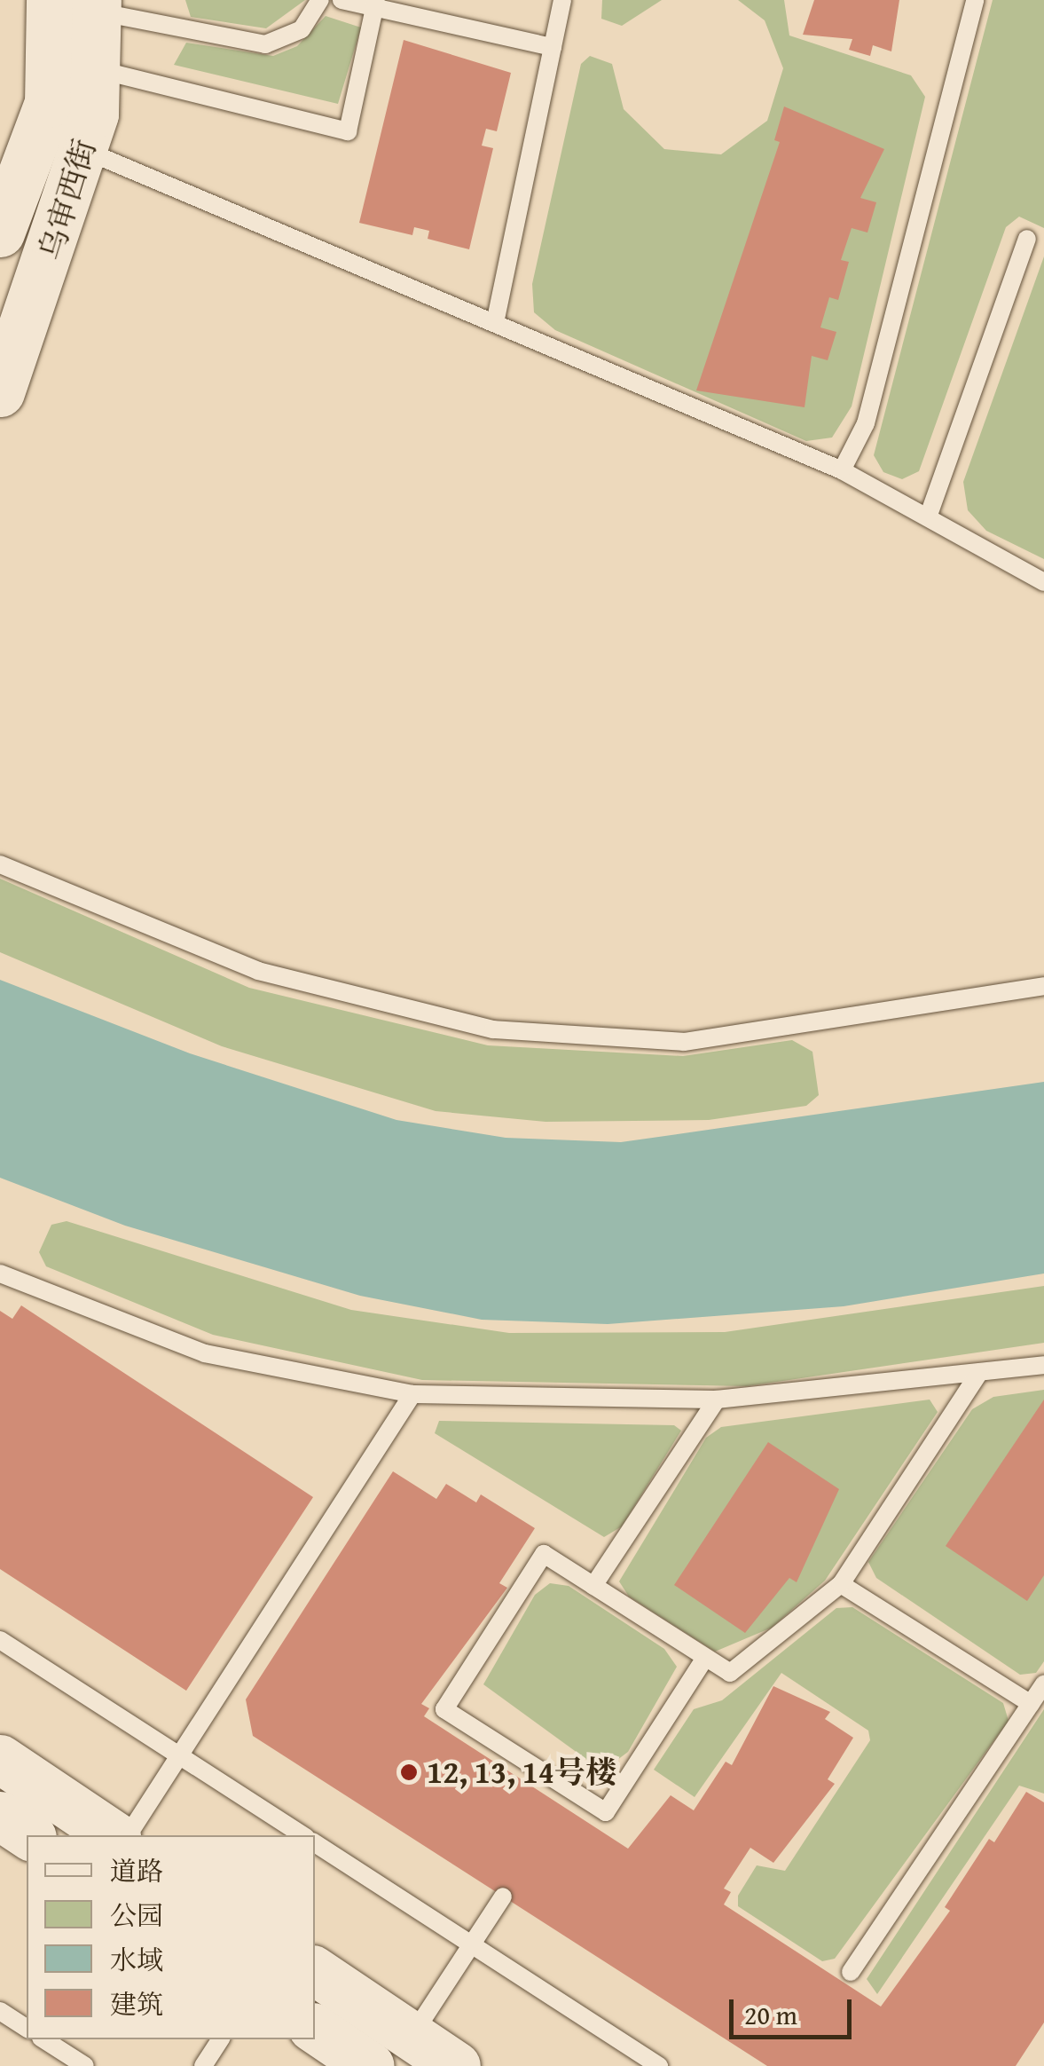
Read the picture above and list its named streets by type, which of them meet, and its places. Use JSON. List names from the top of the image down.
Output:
{
  "streets": {
    "main road": ["乌审西街"]
  },
  "places": ["12, 13, 14号楼"],
  "legend": [
    "道路",
    "公园",
    "水域",
    "建筑"
  ],
  "scale_bar": "20 m"
}
